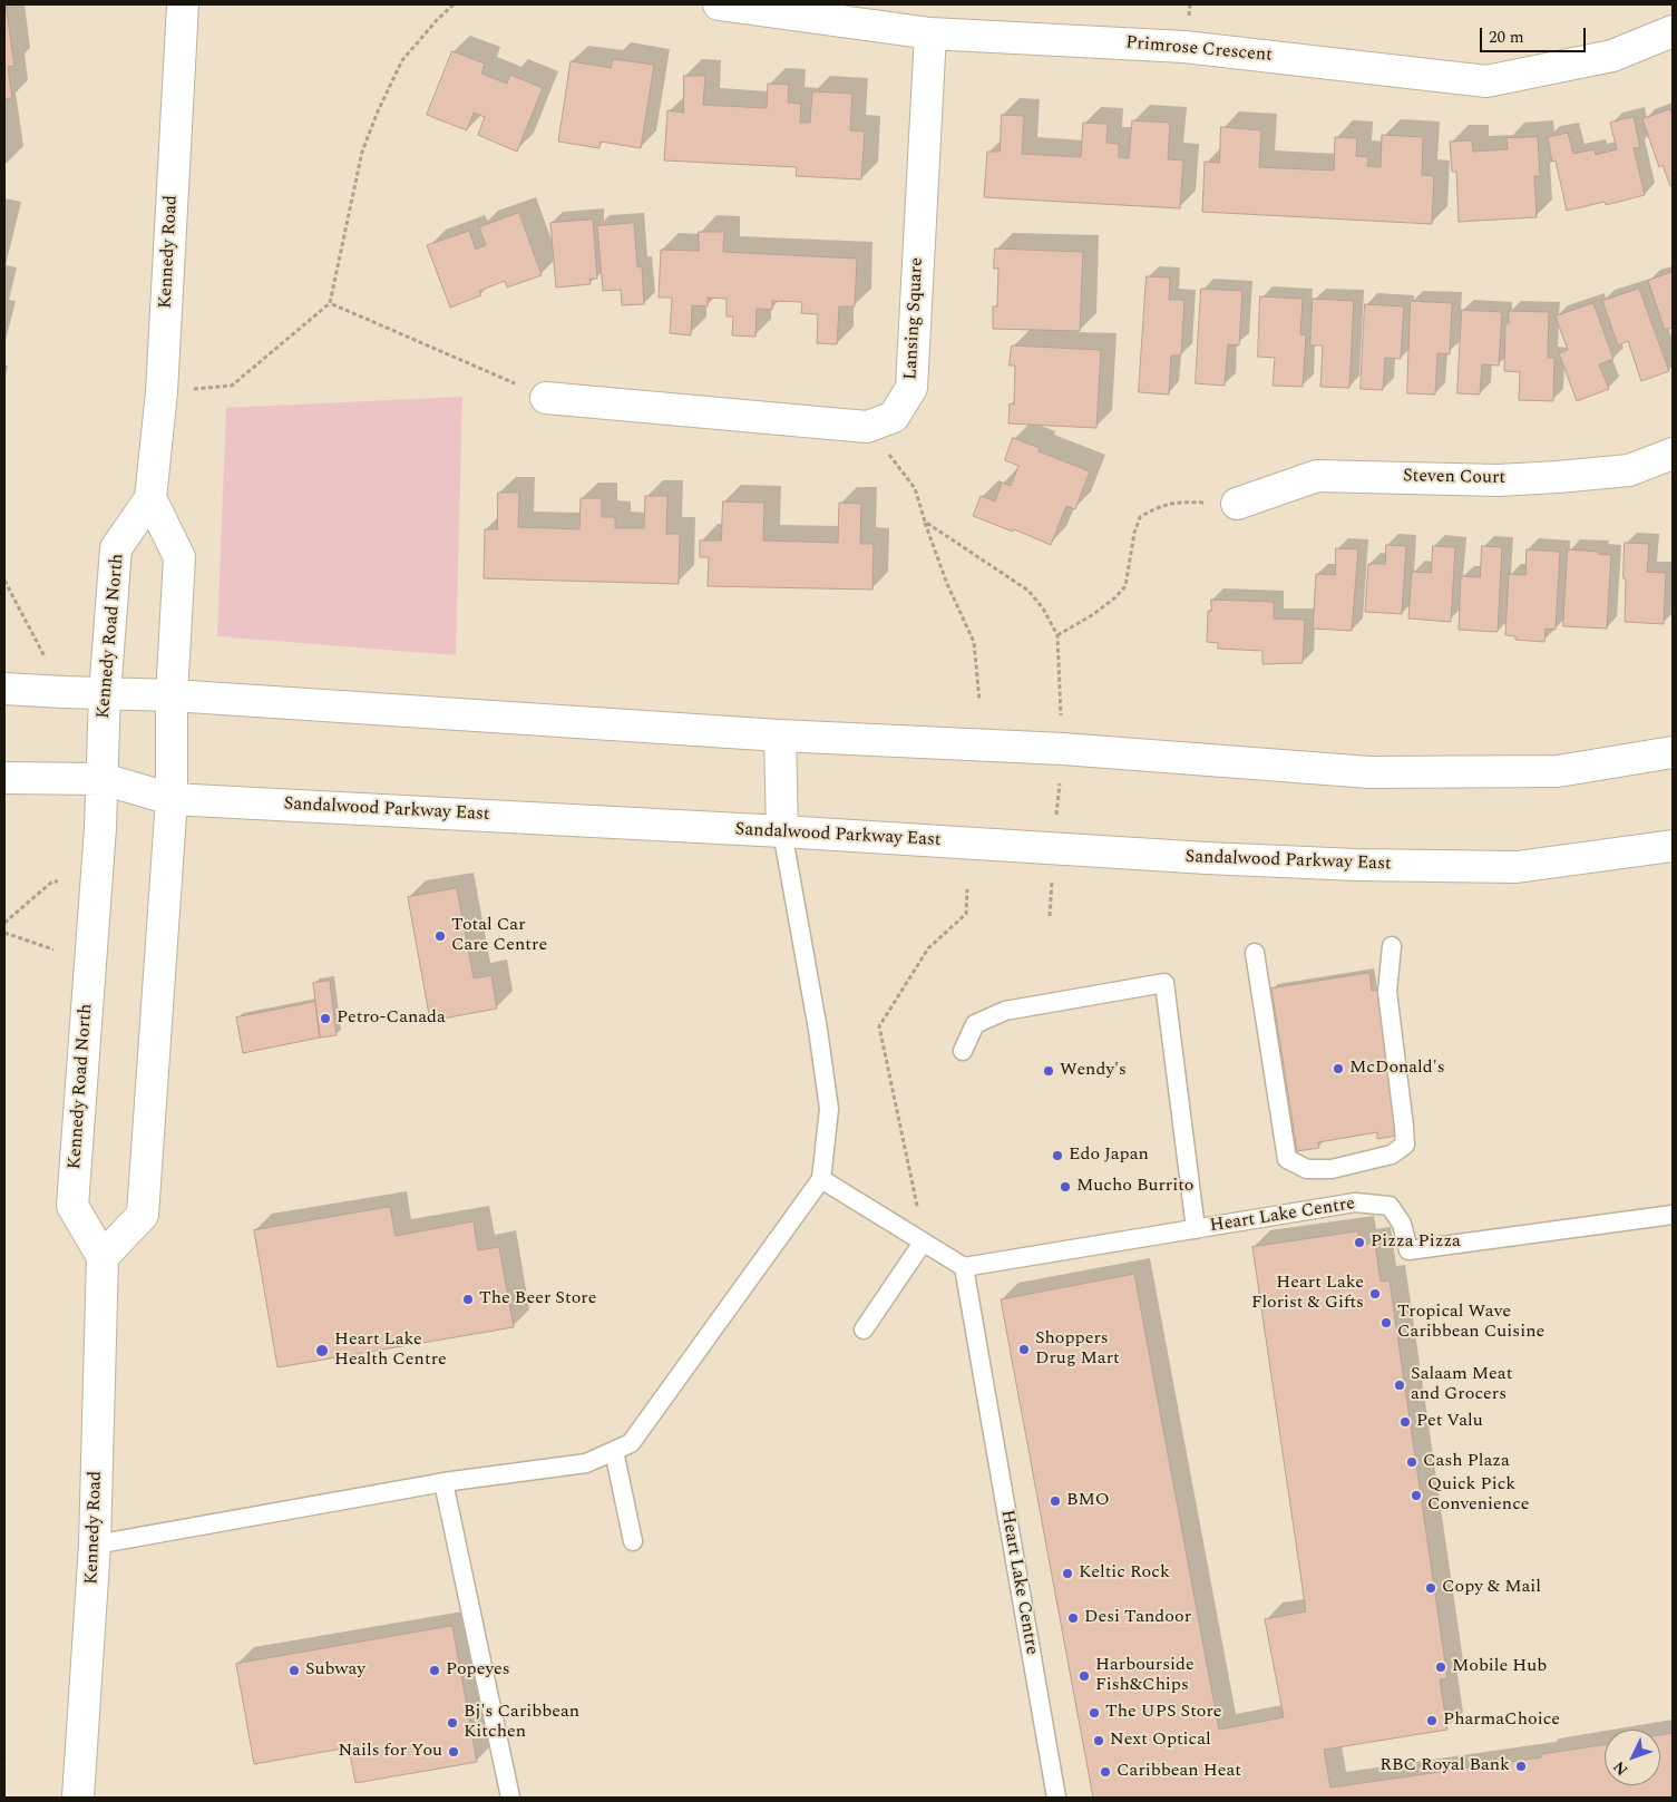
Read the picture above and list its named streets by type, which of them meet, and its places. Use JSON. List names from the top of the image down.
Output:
{
  "streets": {
    "main road": [
      "Primrose Crescent",
      "Kennedy Road",
      "Lansing Square",
      "Steven Court",
      "Kennedy Road North",
      "Sandalwood Parkway East"
    ],
    "lane": ["Heart Lake Centre"]
  },
  "crossings": [
    ["Primrose Crescent", "Lansing Square"],
    ["Kennedy Road", "Kennedy Road North"],
    ["Kennedy Road North", "Sandalwood Parkway East"]
  ],
  "places": [
    "Total Car Care Centre",
    "Petro-Canada",
    "McDonald's",
    "Wendy's",
    "Edo Japan",
    "Mucho Burrito",
    "Pizza Pizza",
    "Heart Lake Florist & Gifts",
    "The Beer Store",
    "Tropical Wave Caribbean Cuisine",
    "Shoppers Drug Mart",
    "Heart Lake Health Centre",
    "Salaam Meat and Grocers",
    "Pet Valu",
    "Cash Plaza",
    "Quick Pick Convenience",
    "BMO",
    "Keltic Rock",
    "Copy & Mail",
    "Desi Tandoor",
    "Mobile Hub",
    "Subway",
    "Popeyes",
    "Harbourside Fish&Chips",
    "The UPS Store",
    "PharmaChoice",
    "Bj's Caribbean Kitchen",
    "Next Optical",
    "Nails for You",
    "RBC Royal Bank",
    "Caribbean Heat"
  ],
  "scale_bar": "20 m",
  "north": "bottom left"
}
